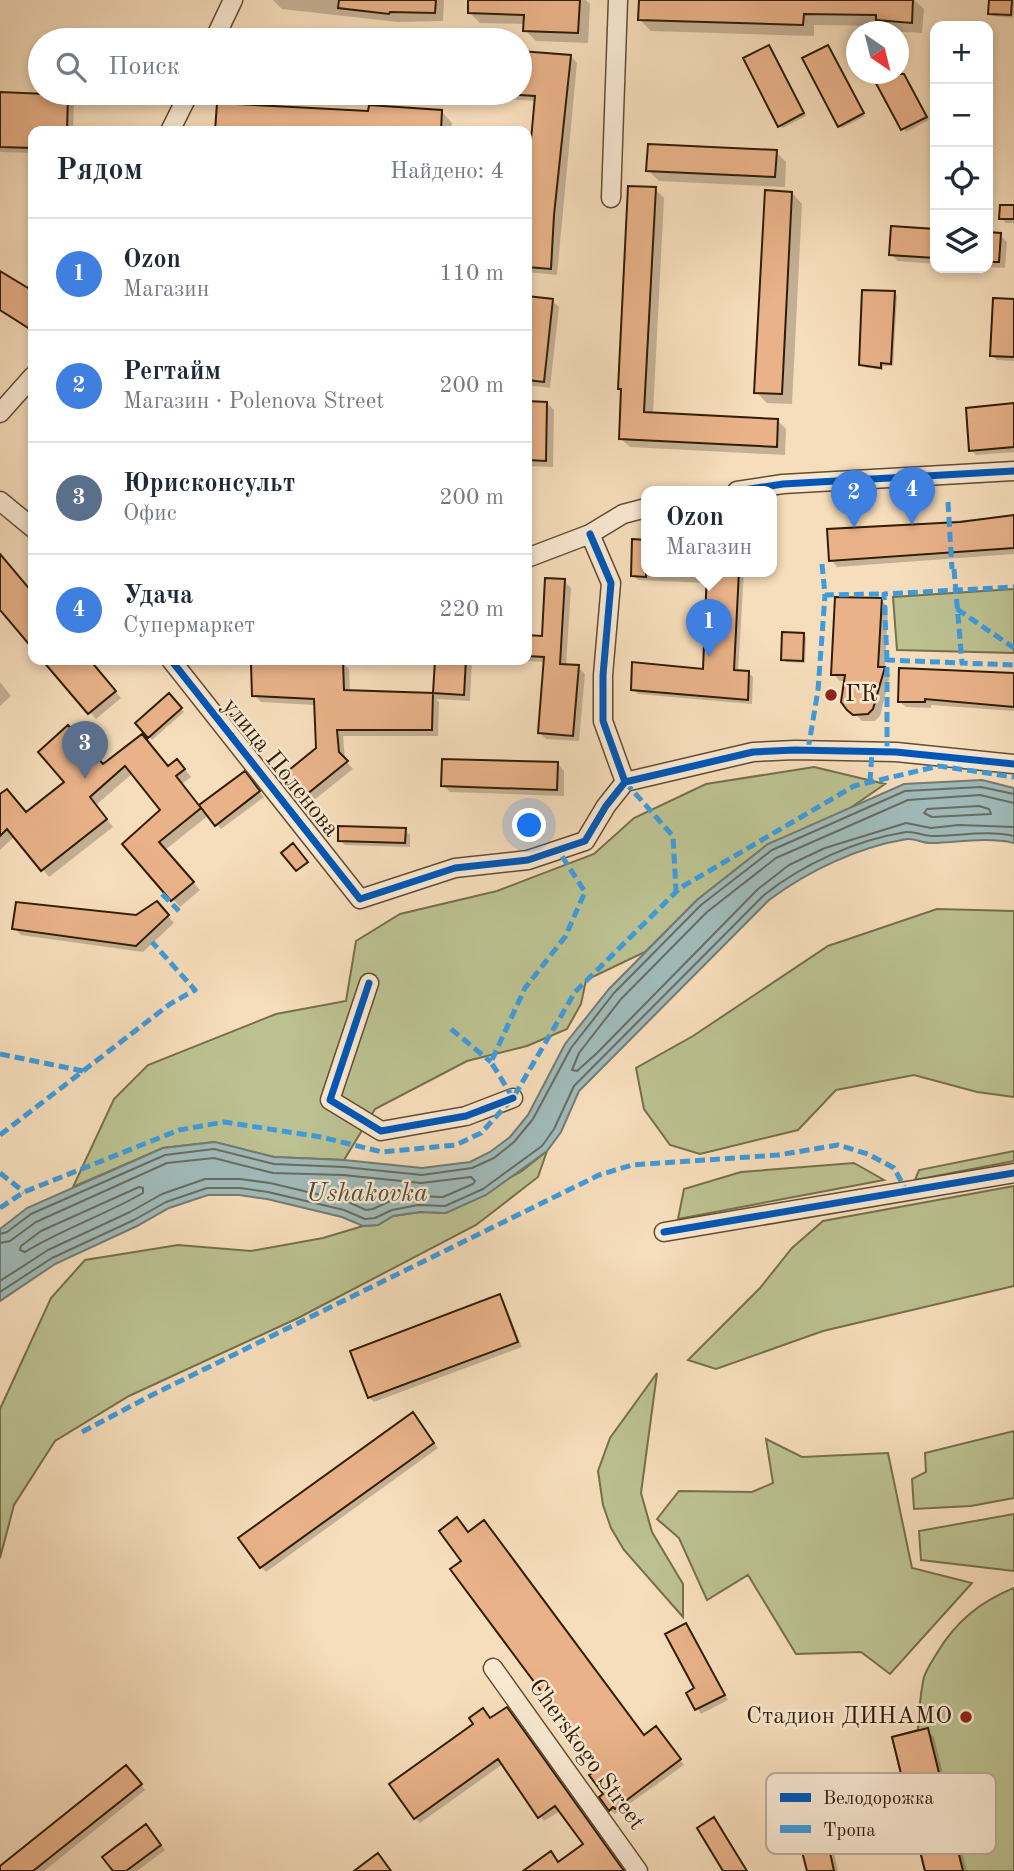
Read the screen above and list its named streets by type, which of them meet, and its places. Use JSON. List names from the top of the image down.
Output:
{
  "streets": {
    "street": ["улица Поленова", "Cherskogo Street"]
  },
  "water": ["Ushakovka"],
  "places": ["ГК", "Стадион ДИНАМО"],
  "legend": ["Велодорожка", "Тропа"],
  "north": "bottom right",
  "page": {
    "map_buttons": ["+", "−"],
    "search": "Поиск",
    "heading": ["Рядом", "Найдено: 4"],
    "list": [
      {
        "mark": "1",
        "name": "Ozon",
        "note": "Магазин",
        "value": "110 m"
      },
      {
        "mark": "2",
        "name": "Регтайм",
        "note": "Магазин · Polenova Street",
        "value": "200 m"
      },
      {
        "mark": "3",
        "name": "Юрисконсульт",
        "note": "Офис",
        "value": "200 m"
      },
      {
        "mark": "4",
        "name": "Удача",
        "note": "Супермаркет",
        "value": "220 m"
      }
    ],
    "pins": [
      "4",
      "2",
      "1",
      "3"
    ],
    "popup": ["Ozon", "Магазин"]
  }
}
